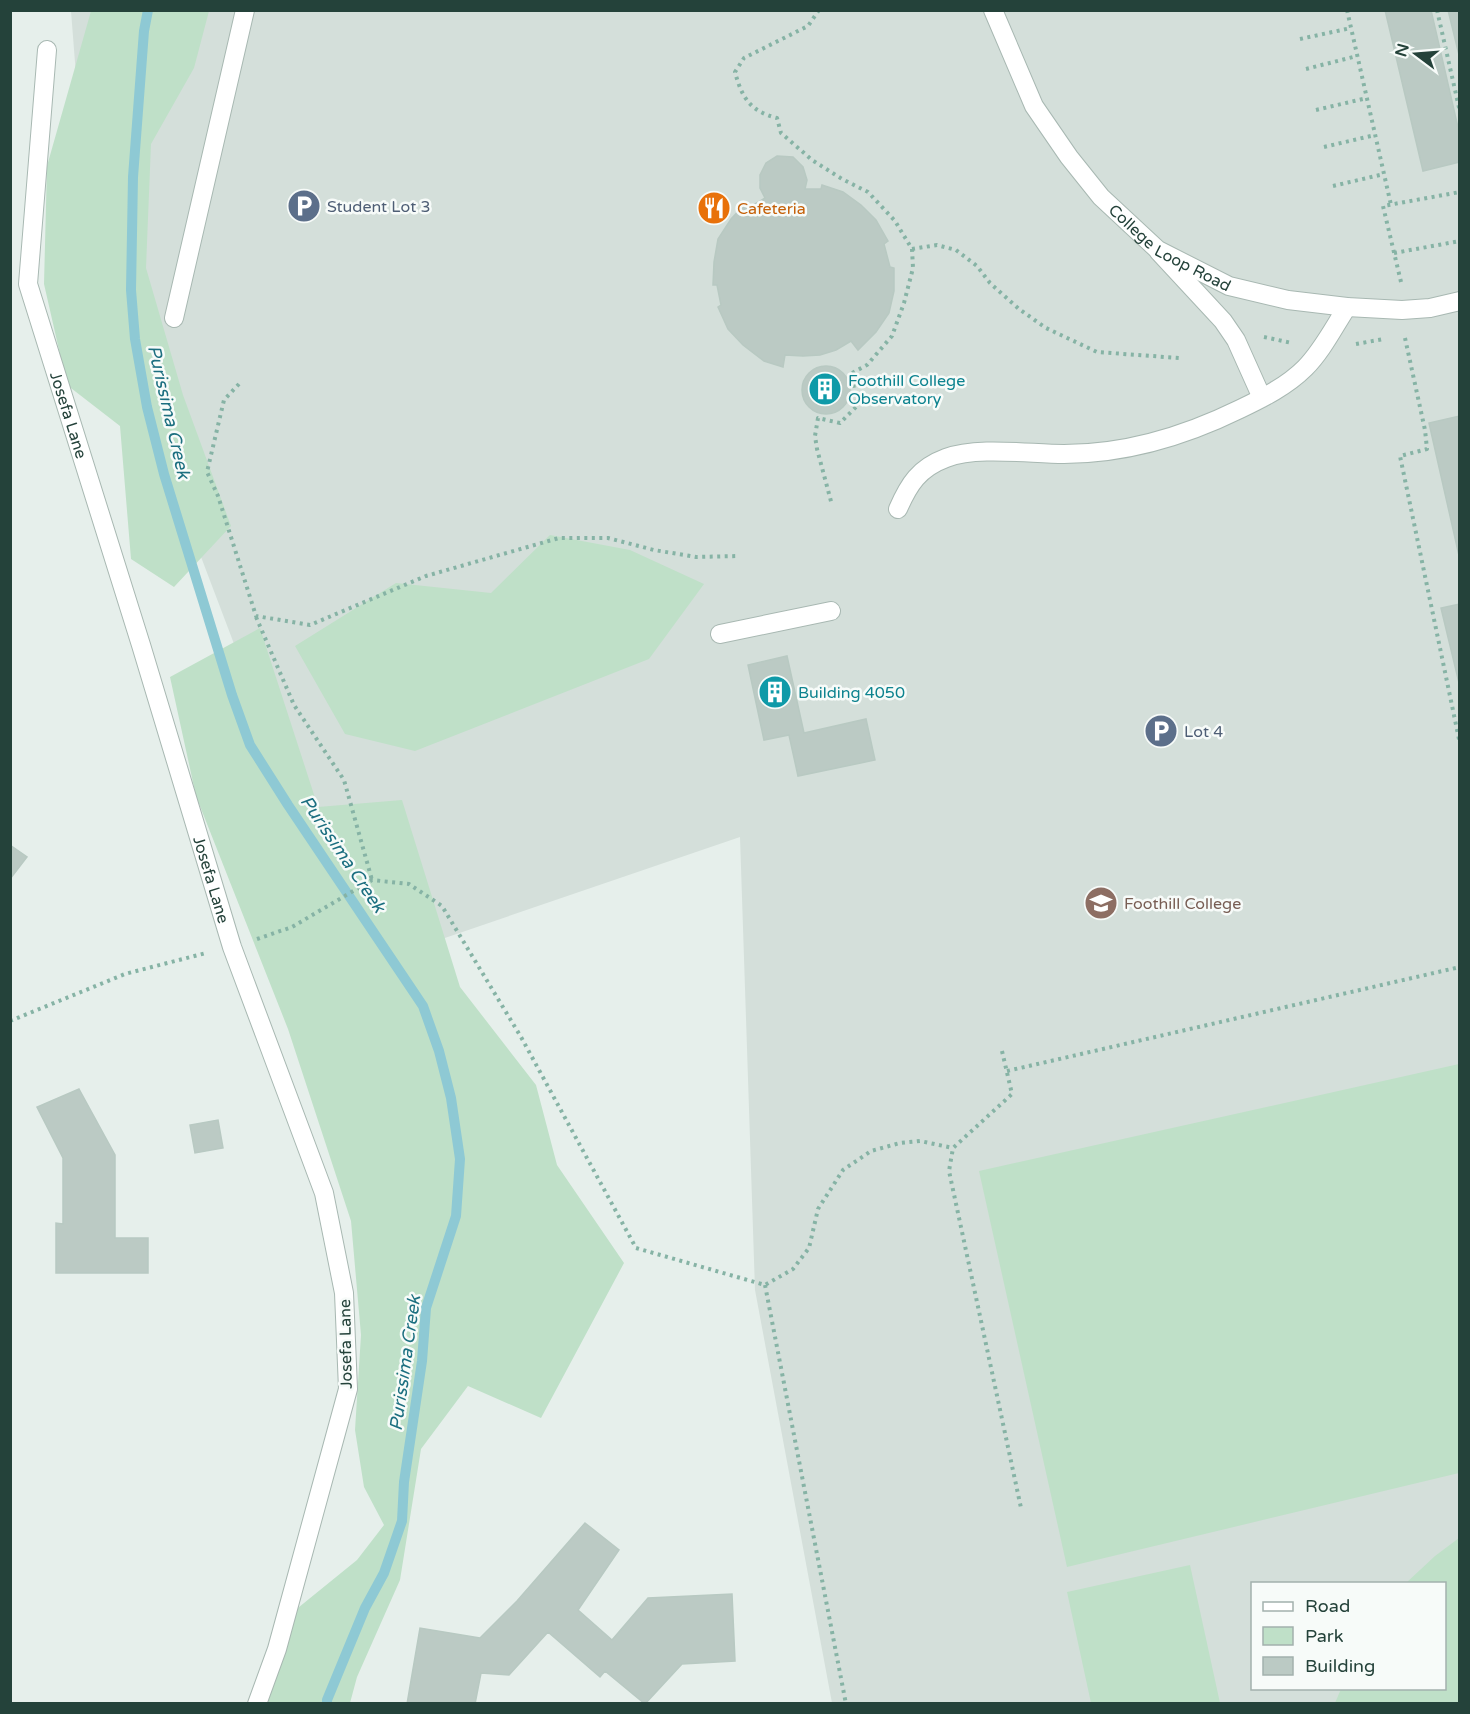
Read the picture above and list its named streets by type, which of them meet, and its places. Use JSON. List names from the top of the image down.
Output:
{
  "streets": {
    "street": ["College Loop Road", "Josefa Lane"]
  },
  "water": ["Purissima Creek"],
  "places": {
    "parking": ["Student Lot 3", "Lot 4"],
    "restaurant": ["Cafeteria"],
    "building": ["Foothill College Observatory", "Building 4050"],
    "school or university": ["Foothill College"]
  },
  "legend": ["Road", "Park", "Building"],
  "north": "left"
}
